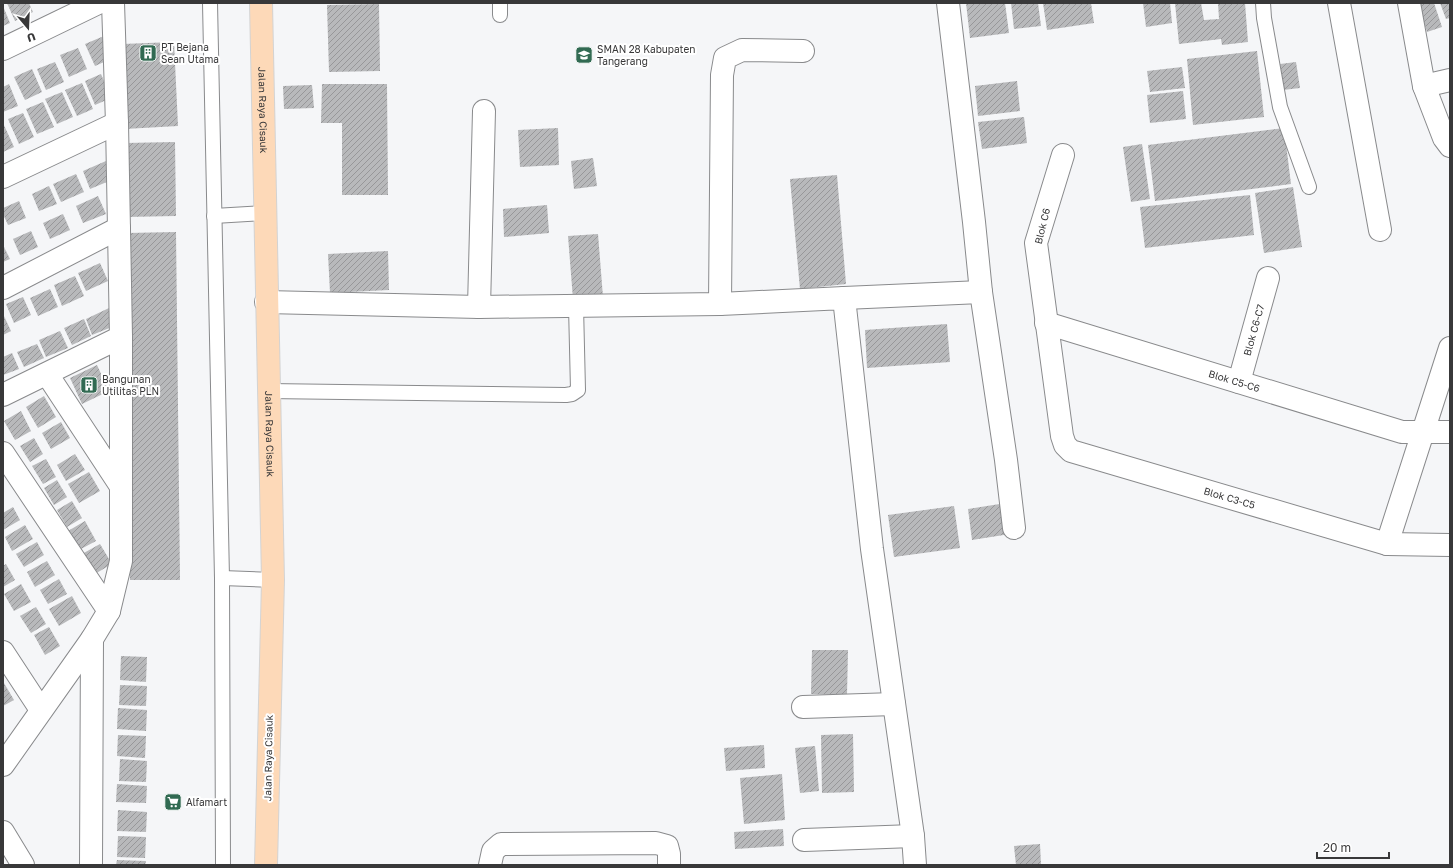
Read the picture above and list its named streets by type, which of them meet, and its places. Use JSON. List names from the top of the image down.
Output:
{
  "streets": {
    "main road": ["Jalan Raya Cisauk"],
    "street": [
      "Blok C6",
      "Blok C6-C7",
      "Blok C5-C6",
      "Blok C3-C5"
    ]
  },
  "crossings": [
    ["Blok C6", "Blok C5-C6"],
    ["Blok C6", "Blok C3-C5"],
    ["Blok C6-C7", "Blok C5-C6"]
  ],
  "places": {
    "building": ["PT Bejana Sean Utama", "Bangunan Utilitas PLN"],
    "school or university": ["SMAN 28 Kabupaten Tangerang"],
    "supermarket": ["Alfamart"]
  },
  "scale_bar": "20 m",
  "north": "bottom"
}
